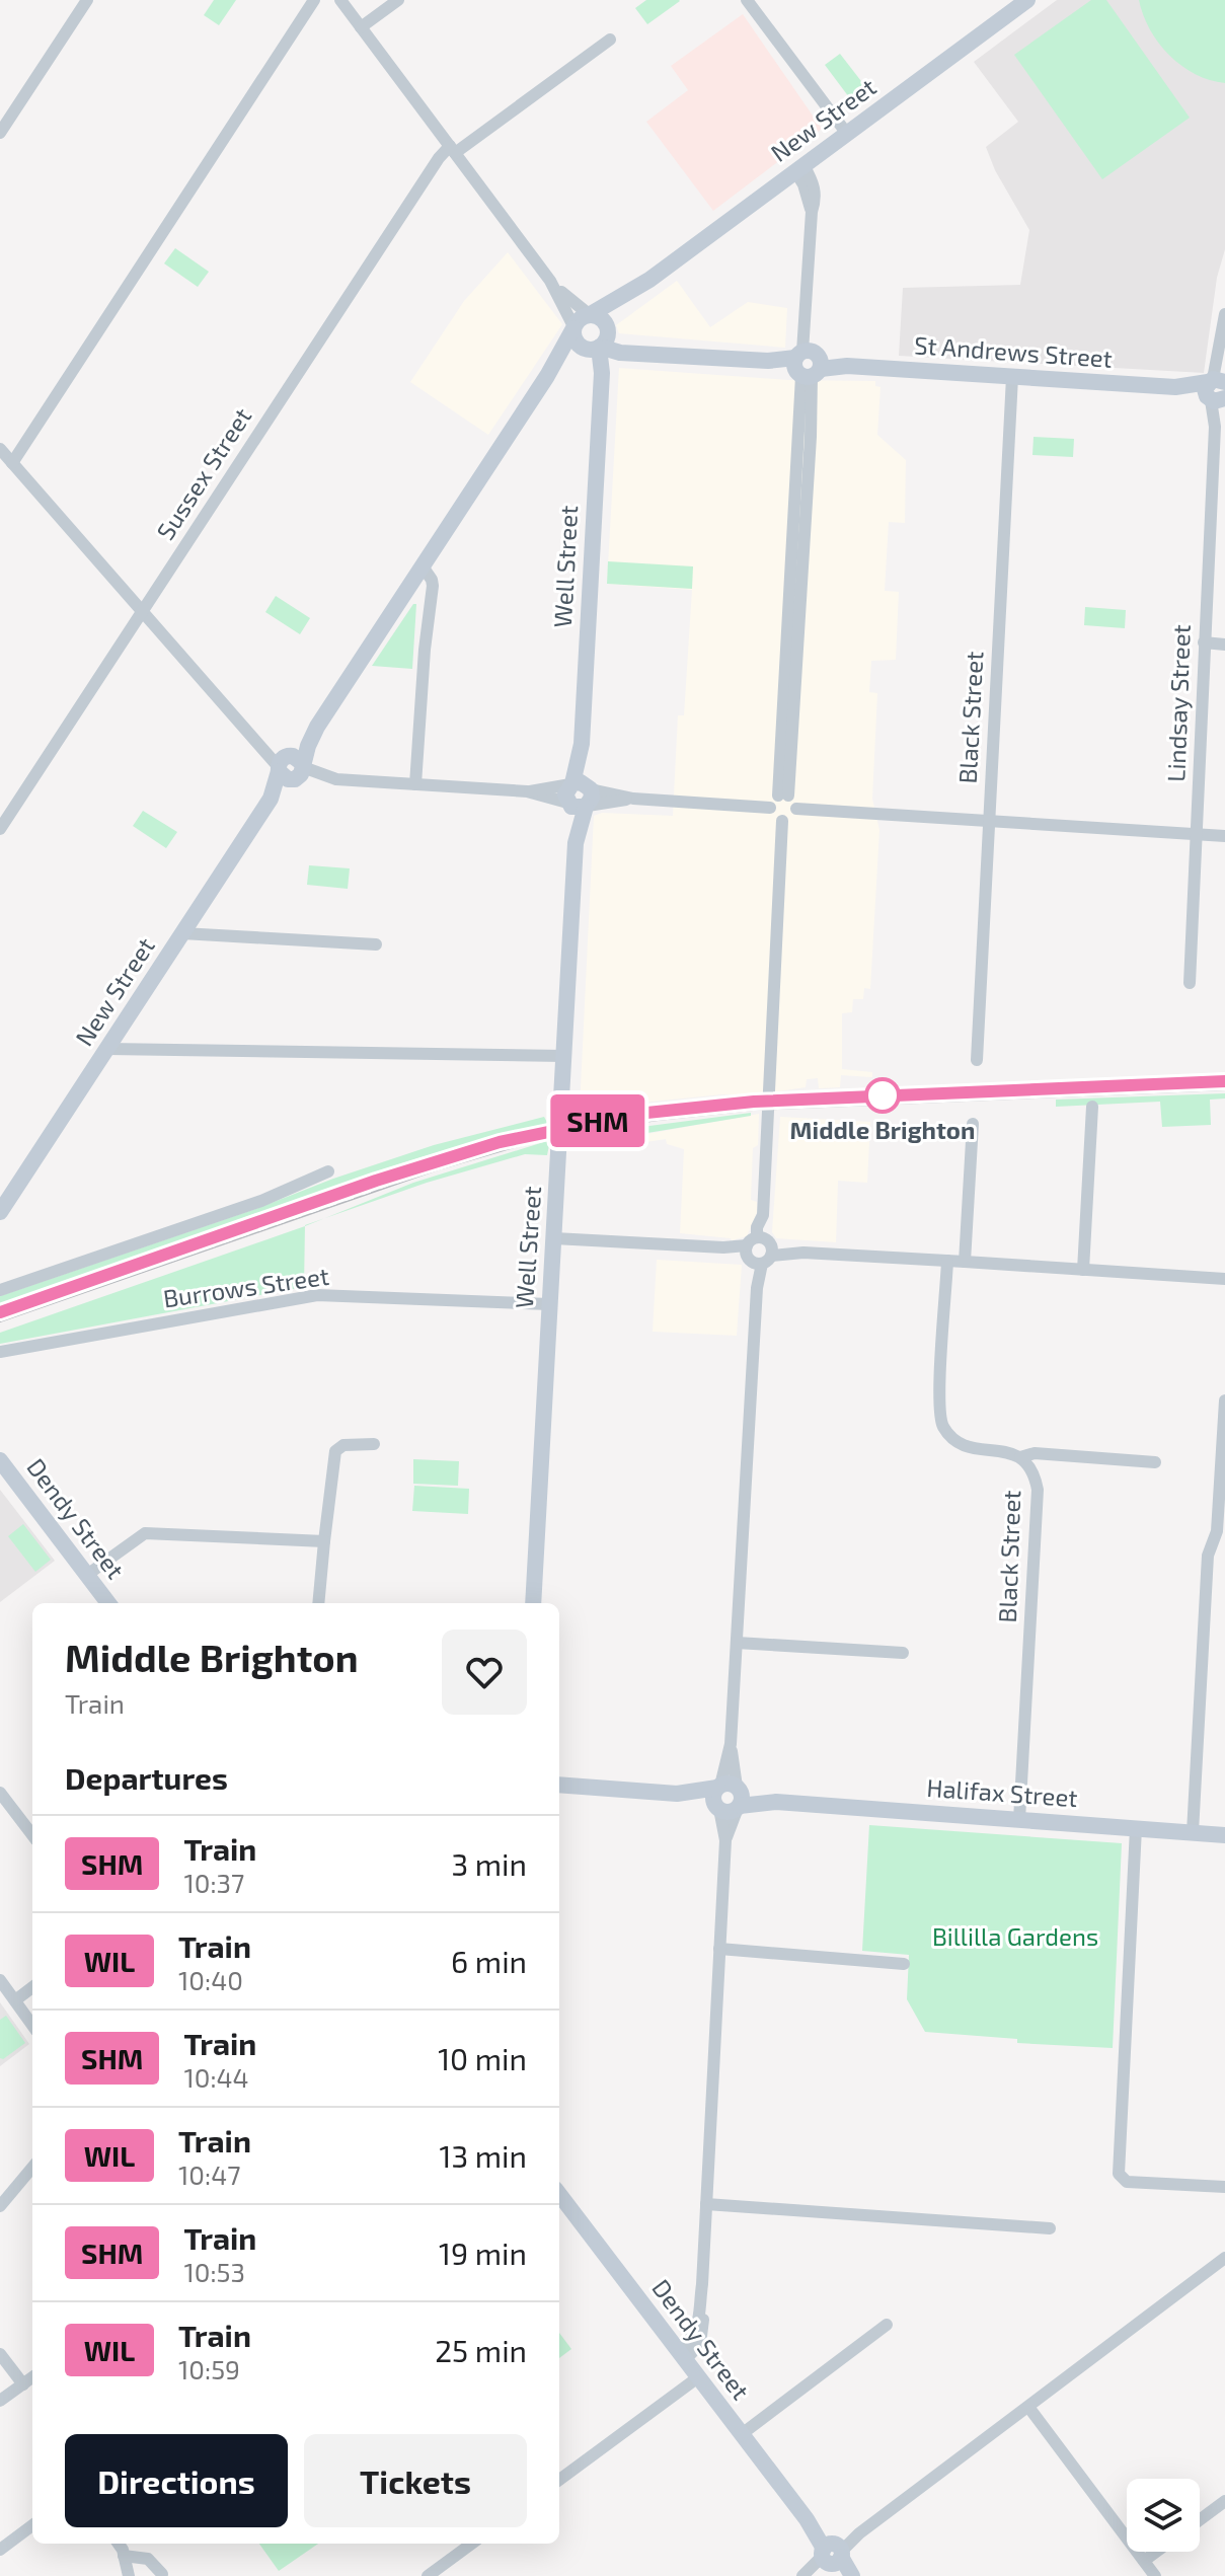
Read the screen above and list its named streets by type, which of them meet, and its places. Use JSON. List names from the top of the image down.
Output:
{
  "streets": {
    "street": [
      "New Street",
      "St Andrews Street",
      "Sussex Street",
      "Well Street",
      "Lindsay Street",
      "Black Street",
      "Burrows Street",
      "Dendy Street",
      "Halifax Street"
    ]
  },
  "crossings": [
    ["New Street", "St Andrews Street"],
    ["New Street", "Well Street"],
    ["St Andrews Street", "Well Street"],
    ["St Andrews Street", "Lindsay Street"],
    ["St Andrews Street", "Black Street"],
    ["Well Street", "Burrows Street"],
    ["Black Street", "Halifax Street"]
  ],
  "parks": ["Billilla Gardens"],
  "places": ["Middle Brighton"],
  "page": {
    "on_map": "SHM",
    "heading": [
      ["Middle Brighton", "Train"],
      "Departures"
    ],
    "list": [
      {
        "mark": "SHM",
        "name": "Train",
        "note": "10:37",
        "value": "3 min"
      },
      {
        "mark": "WIL",
        "name": "Train",
        "note": "10:40",
        "value": "6 min"
      },
      {
        "mark": "SHM",
        "name": "Train",
        "note": "10:44",
        "value": "10 min"
      },
      {
        "mark": "WIL",
        "name": "Train",
        "note": "10:47",
        "value": "13 min"
      },
      {
        "mark": "SHM",
        "name": "Train",
        "note": "10:53",
        "value": "19 min"
      },
      {
        "mark": "WIL",
        "name": "Train",
        "note": "10:59",
        "value": "25 min"
      }
    ],
    "buttons": ["Directions", "Tickets"]
  }
}
